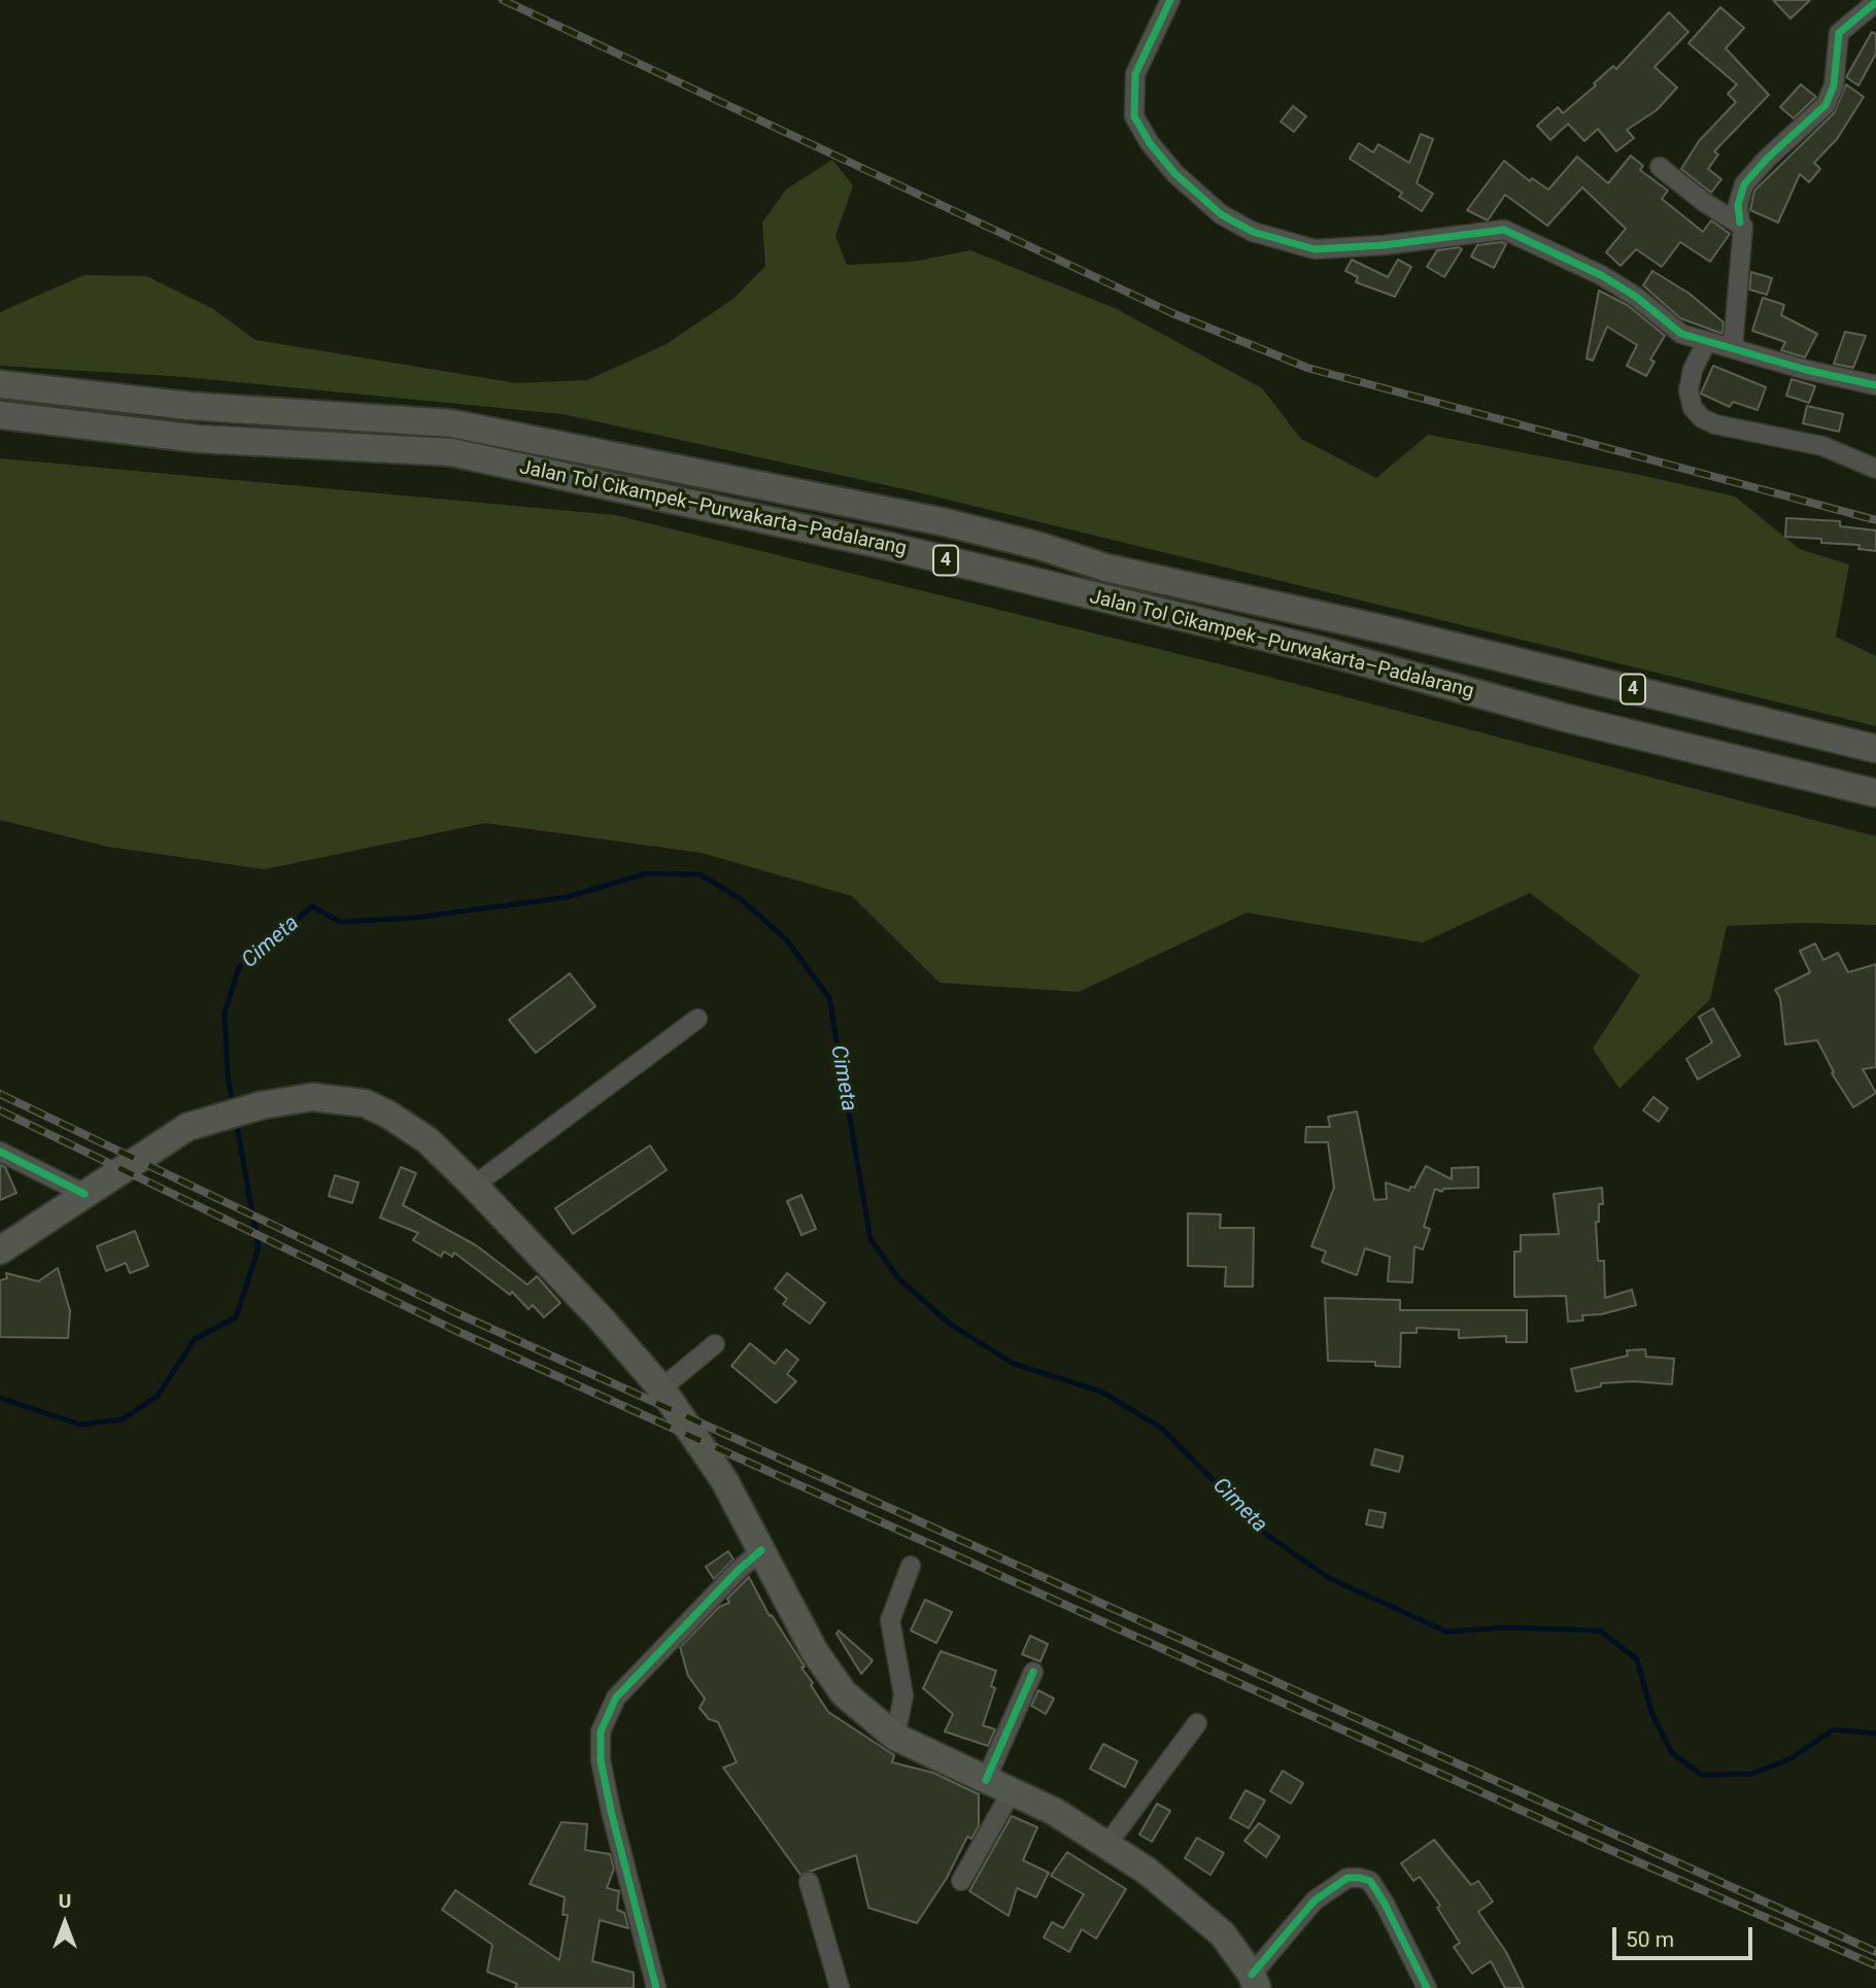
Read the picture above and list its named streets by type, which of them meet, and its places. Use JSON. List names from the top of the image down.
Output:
{
  "streets": {
    "highway": ["Jalan Tol Cikampek–Purwakarta–Padalarang", "4"]
  },
  "water": ["Cimeta"],
  "scale_bar": "50 m",
  "north": "top"
}
